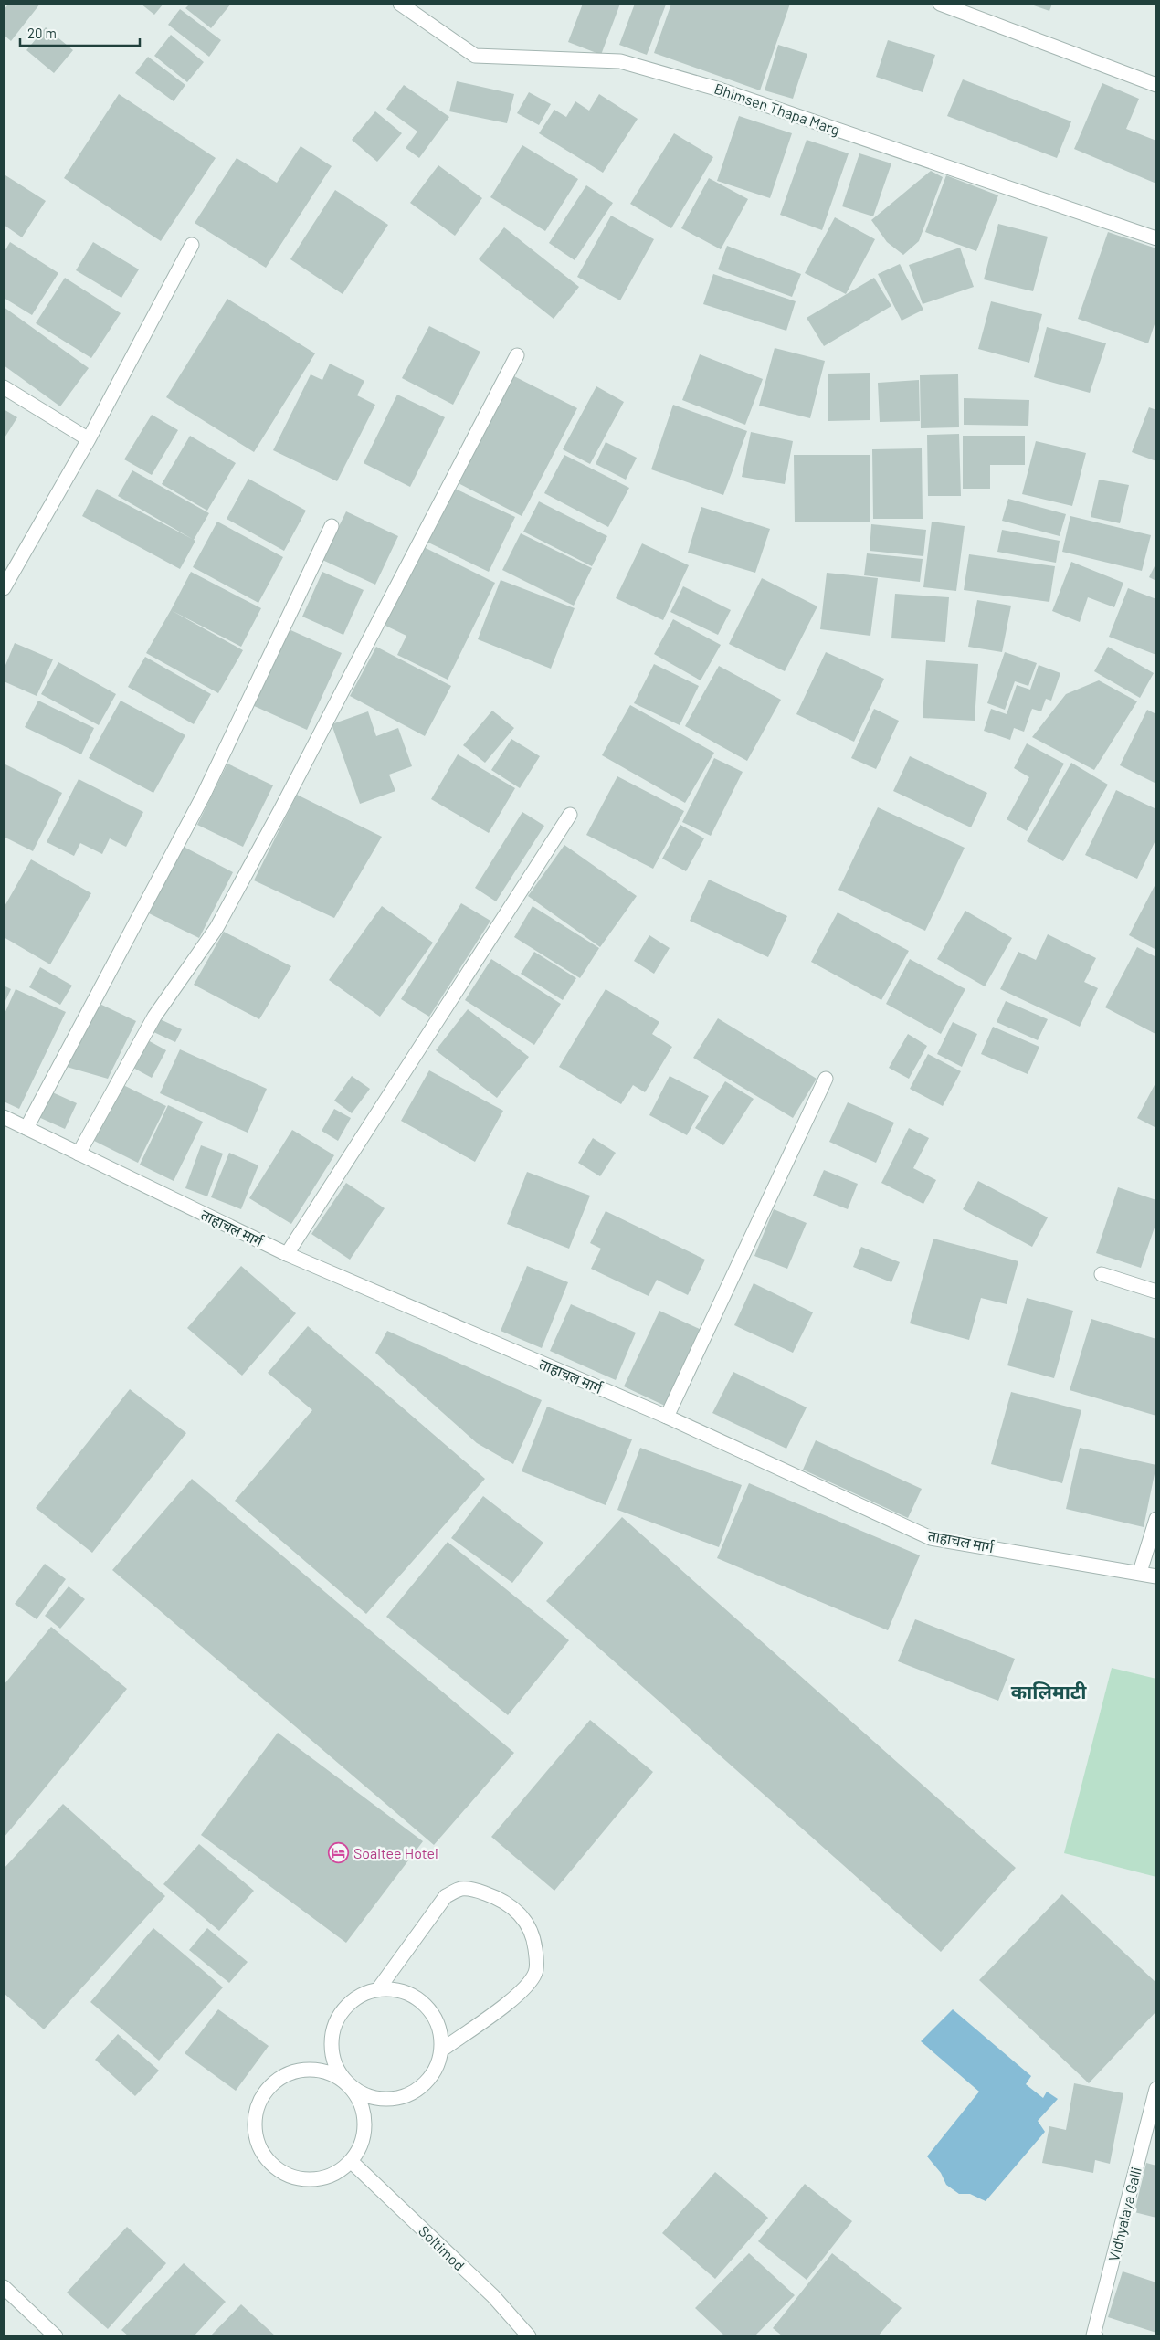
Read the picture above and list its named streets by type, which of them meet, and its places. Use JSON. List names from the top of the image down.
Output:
{
  "streets": {
    "street": [
      "Bhimsen Thapa Marg",
      "ताहाचल मार्ग",
      "Vidhyalaya Galli",
      "Soltimod"
    ]
  },
  "districts": ["कालिमाटी"],
  "places": {
    "hotel": ["Soaltee Hotel"]
  },
  "scale_bar": "20 m"
}
